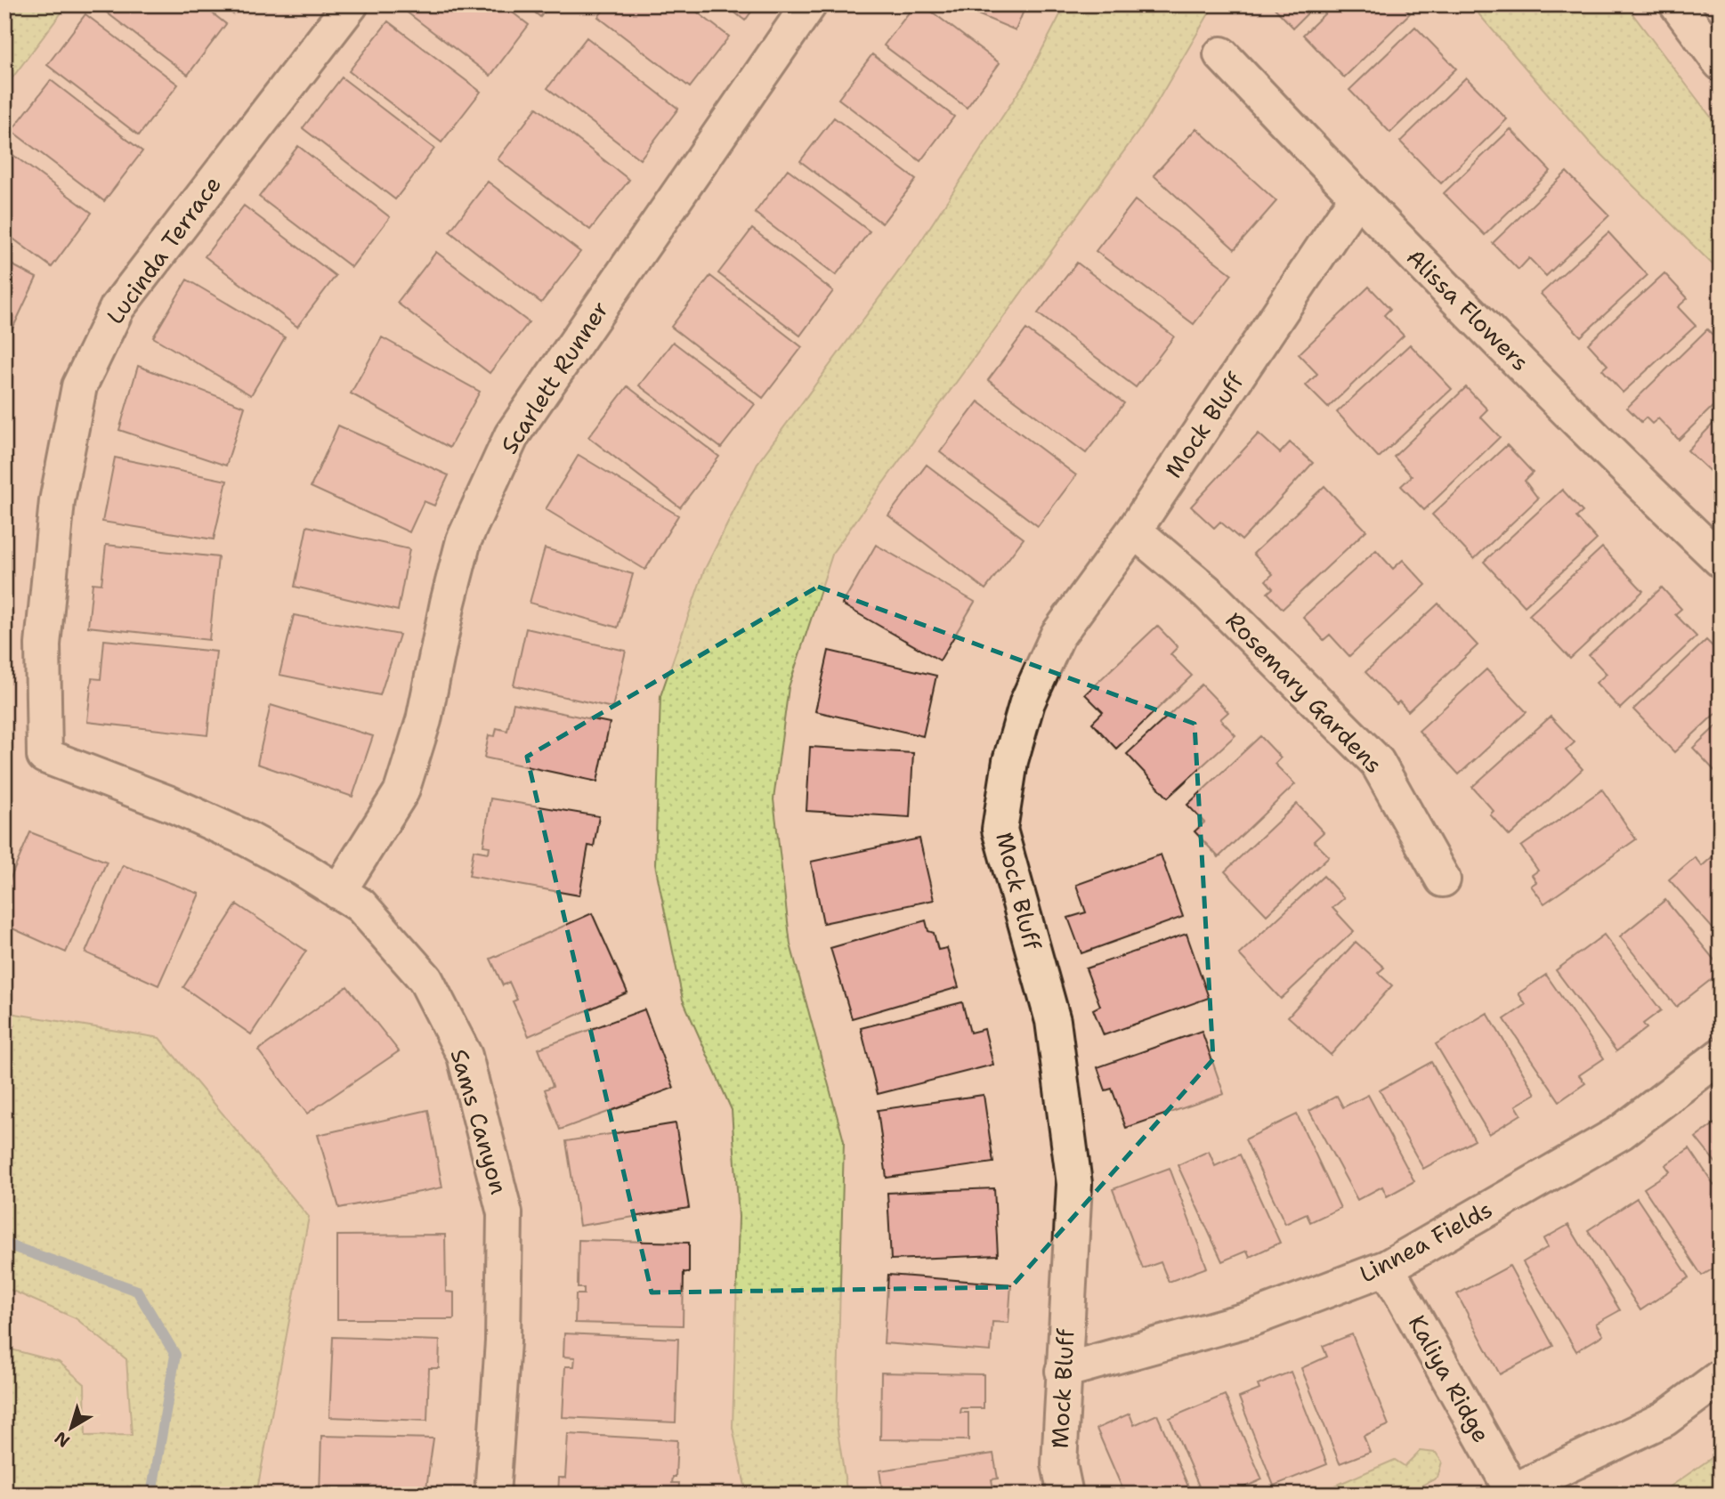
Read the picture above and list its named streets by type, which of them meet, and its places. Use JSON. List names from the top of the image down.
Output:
{
  "streets": {
    "street": [
      "Lucinda Terrace",
      "Alissa Flowers",
      "Scarlett Runner",
      "Mock Bluff",
      "Rosemary Gardens",
      "Sams Canyon",
      "Linnea Fields",
      "Kaliya Ridge"
    ]
  },
  "crossings": [
    ["Lucinda Terrace", "Sams Canyon"],
    ["Alissa Flowers", "Mock Bluff"],
    ["Scarlett Runner", "Sams Canyon"],
    ["Mock Bluff", "Rosemary Gardens"],
    ["Mock Bluff", "Linnea Fields"],
    ["Linnea Fields", "Kaliya Ridge"]
  ],
  "north": "bottom left"
}
